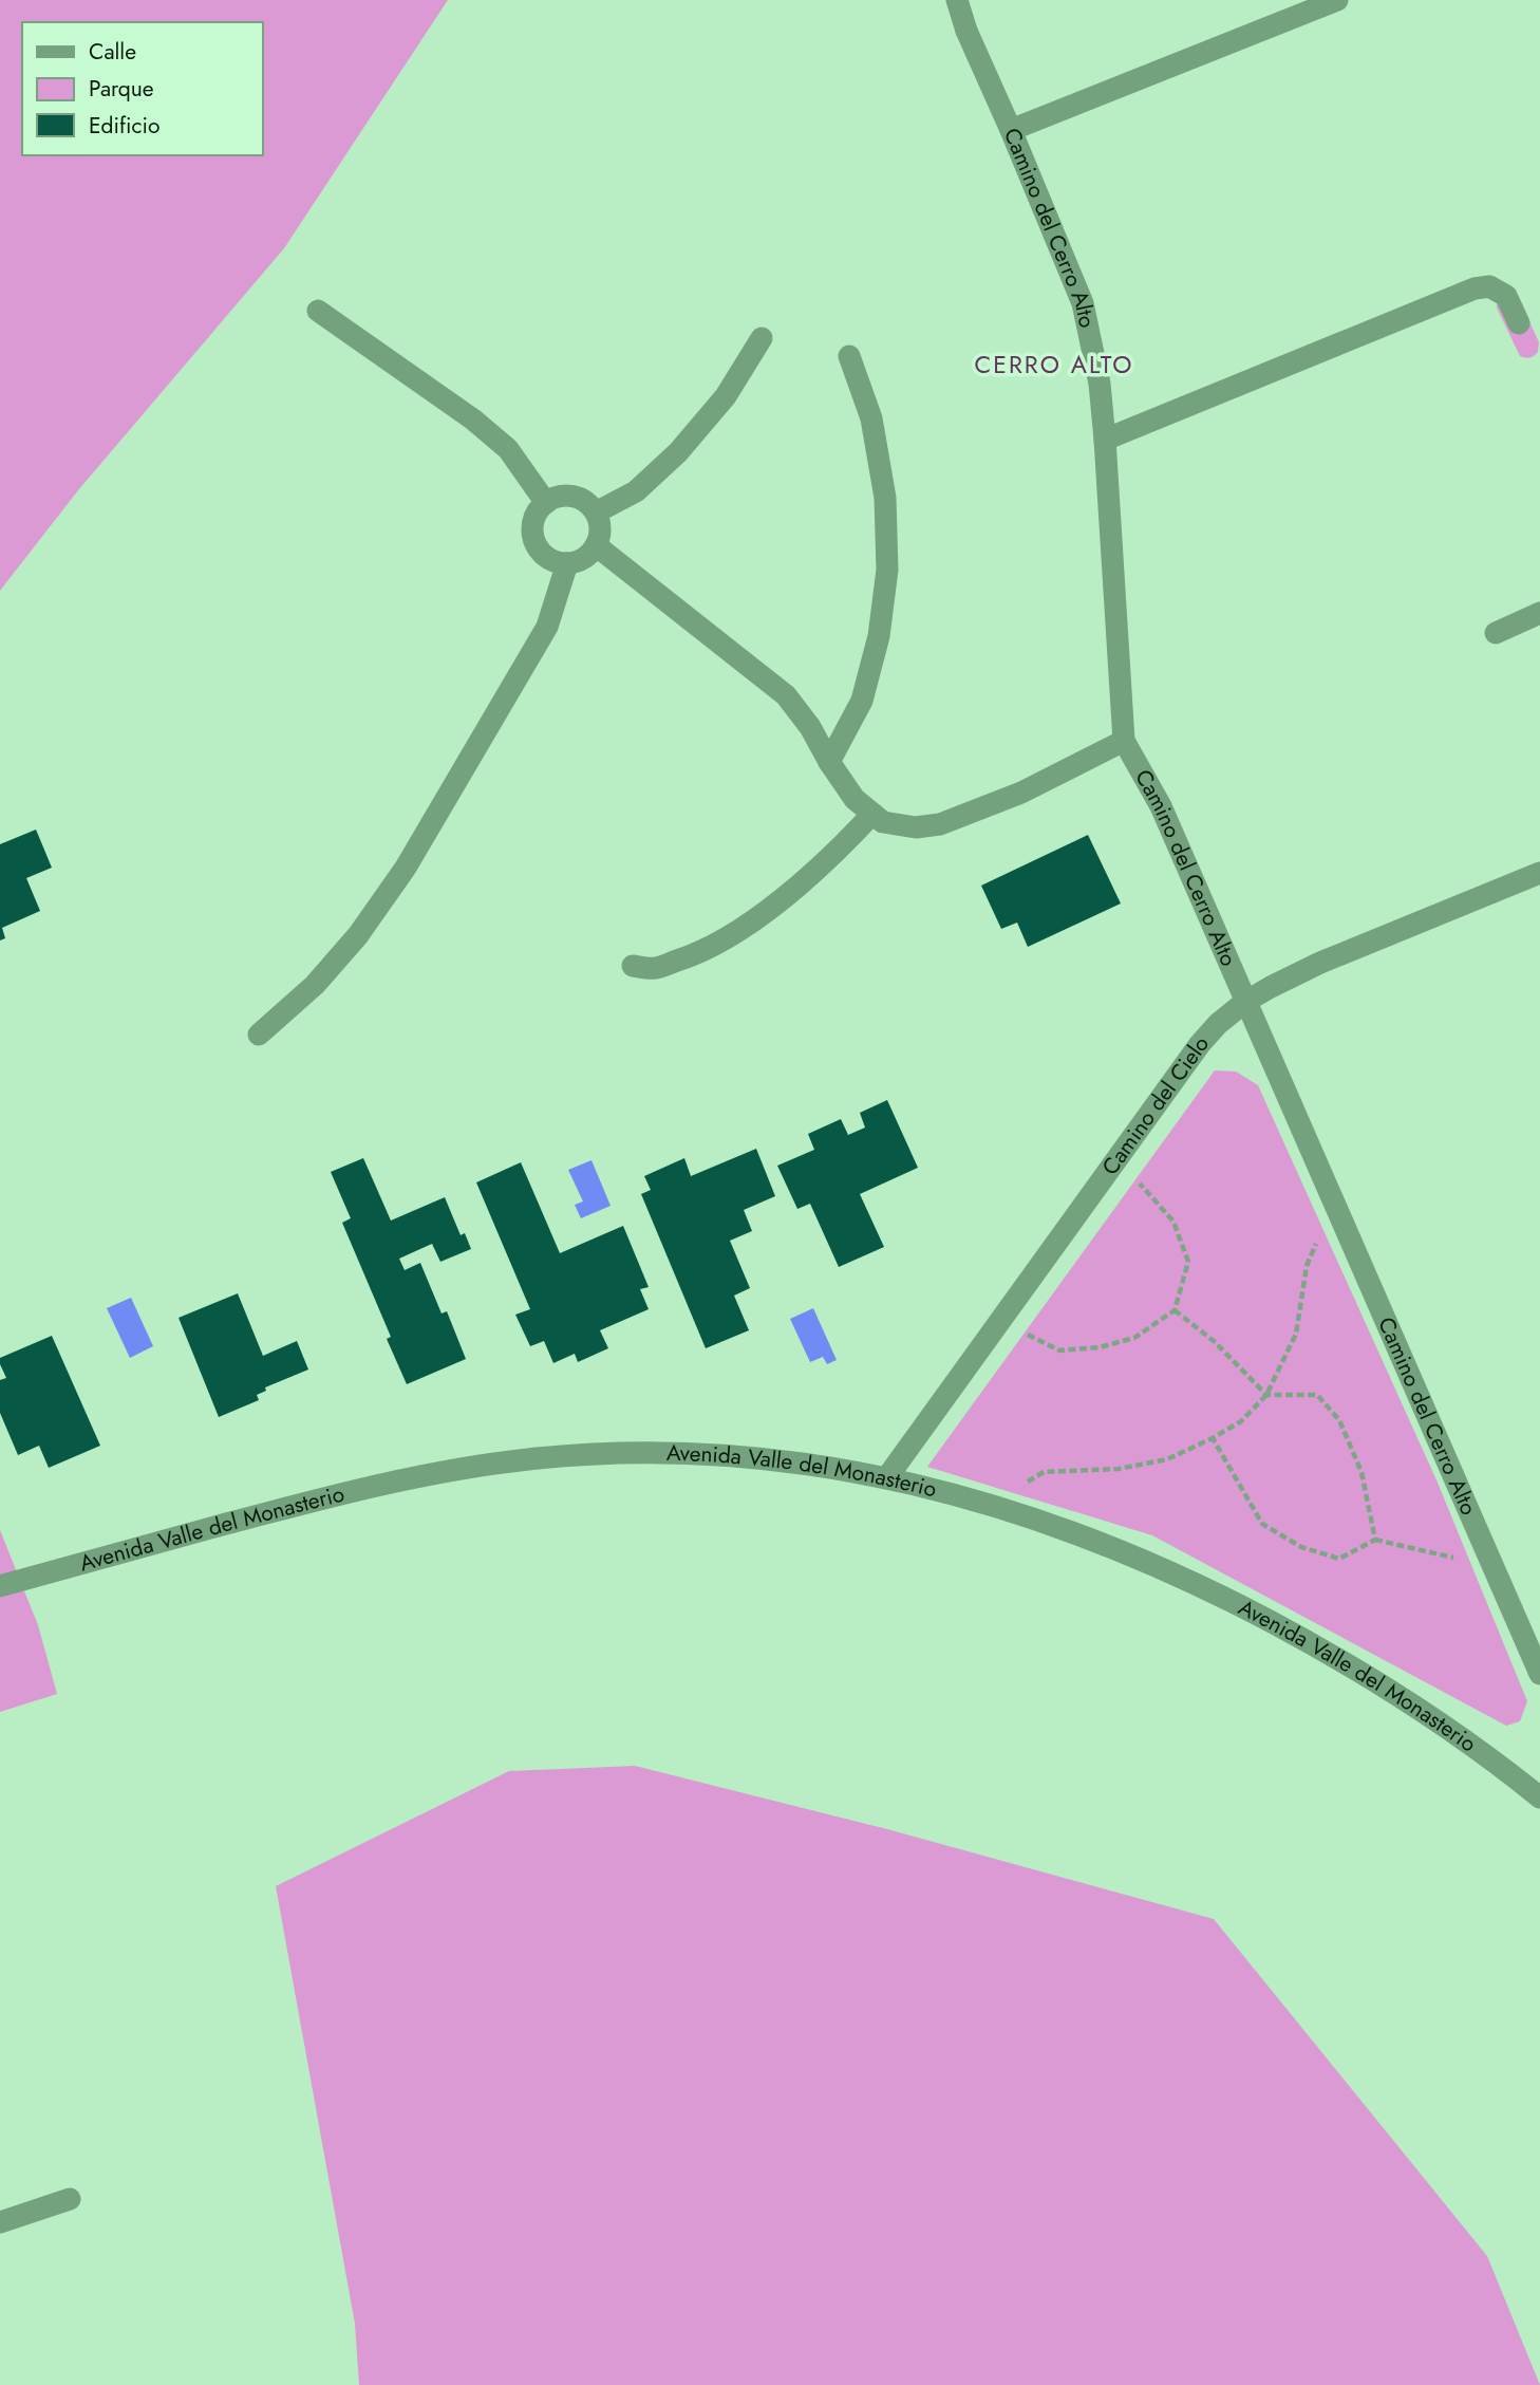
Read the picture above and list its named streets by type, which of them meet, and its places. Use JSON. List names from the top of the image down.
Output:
{
  "streets": {
    "street": ["Camino del Cerro Alto", "Camino del Cielo", "Avenida Valle del Monasterio"]
  },
  "crossings": [
    ["Camino del Cerro Alto", "Camino del Cielo"],
    ["Camino del Cielo", "Avenida Valle del Monasterio"]
  ],
  "districts": ["CERRO ALTO"],
  "legend": ["Calle", "Parque", "Edificio"]
}
